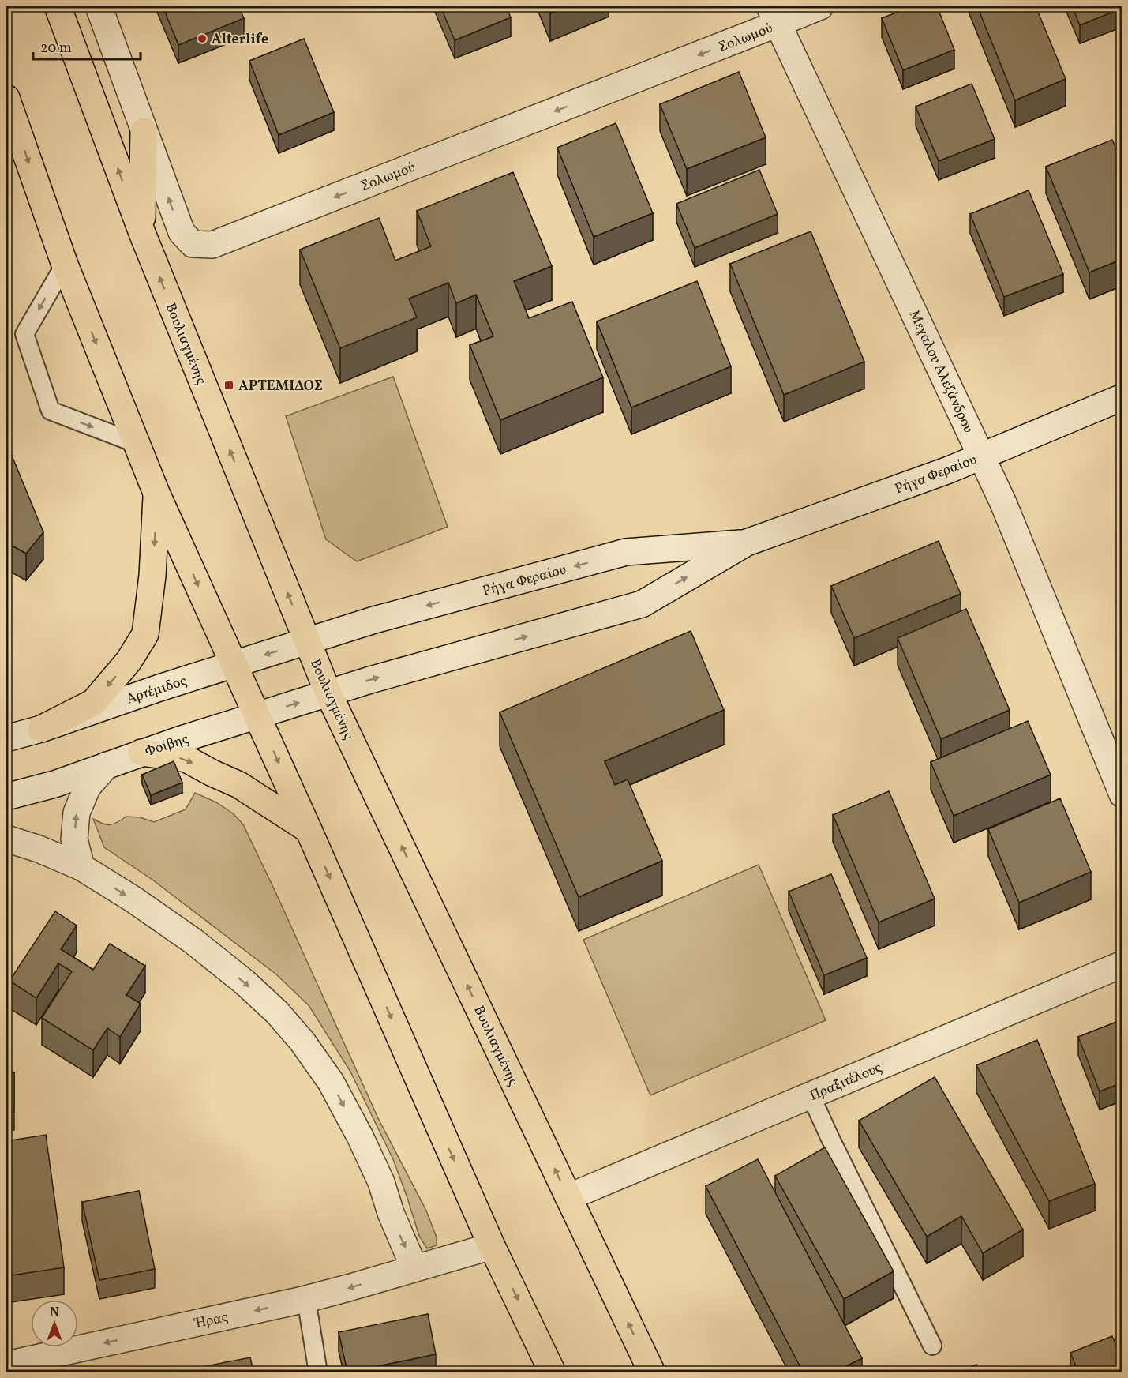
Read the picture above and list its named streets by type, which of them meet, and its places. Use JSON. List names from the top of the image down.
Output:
{
  "streets": {
    "main road": ["Βουλιαγμένης"],
    "street": [
      "Σολωμού",
      "Μεγαλου Αλεξάνδρου",
      "Ρήγα Φεραίου",
      "Αρτέμιδος",
      "Φοίβης",
      "Πραξιτέλους",
      "Ήρας"
    ]
  },
  "crossings": [
    ["Σολωμού", "Μεγαλου Αλεξάνδρου"],
    ["Βουλιαγμένης", "Ρήγα Φεραίου"],
    ["Βουλιαγμένης", "Αρτέμιδος"],
    ["Βουλιαγμένης", "Φοίβης"],
    ["Βουλιαγμένης", "Πραξιτέλους"],
    ["Μεγαλου Αλεξάνδρου", "Ρήγα Φεραίου"],
    ["Ρήγα Φεραίου", "Αρτέμιδος"],
    ["Ρήγα Φεραίου", "Φοίβης"]
  ],
  "one_way": ["Σολωμού", "Ήρας"],
  "places": {
    "other": ["Alterlife"],
    "transit": ["ΑΡΤΕΜΙΔΟΣ"]
  },
  "scale_bar": "20 m",
  "north": "top"
}
